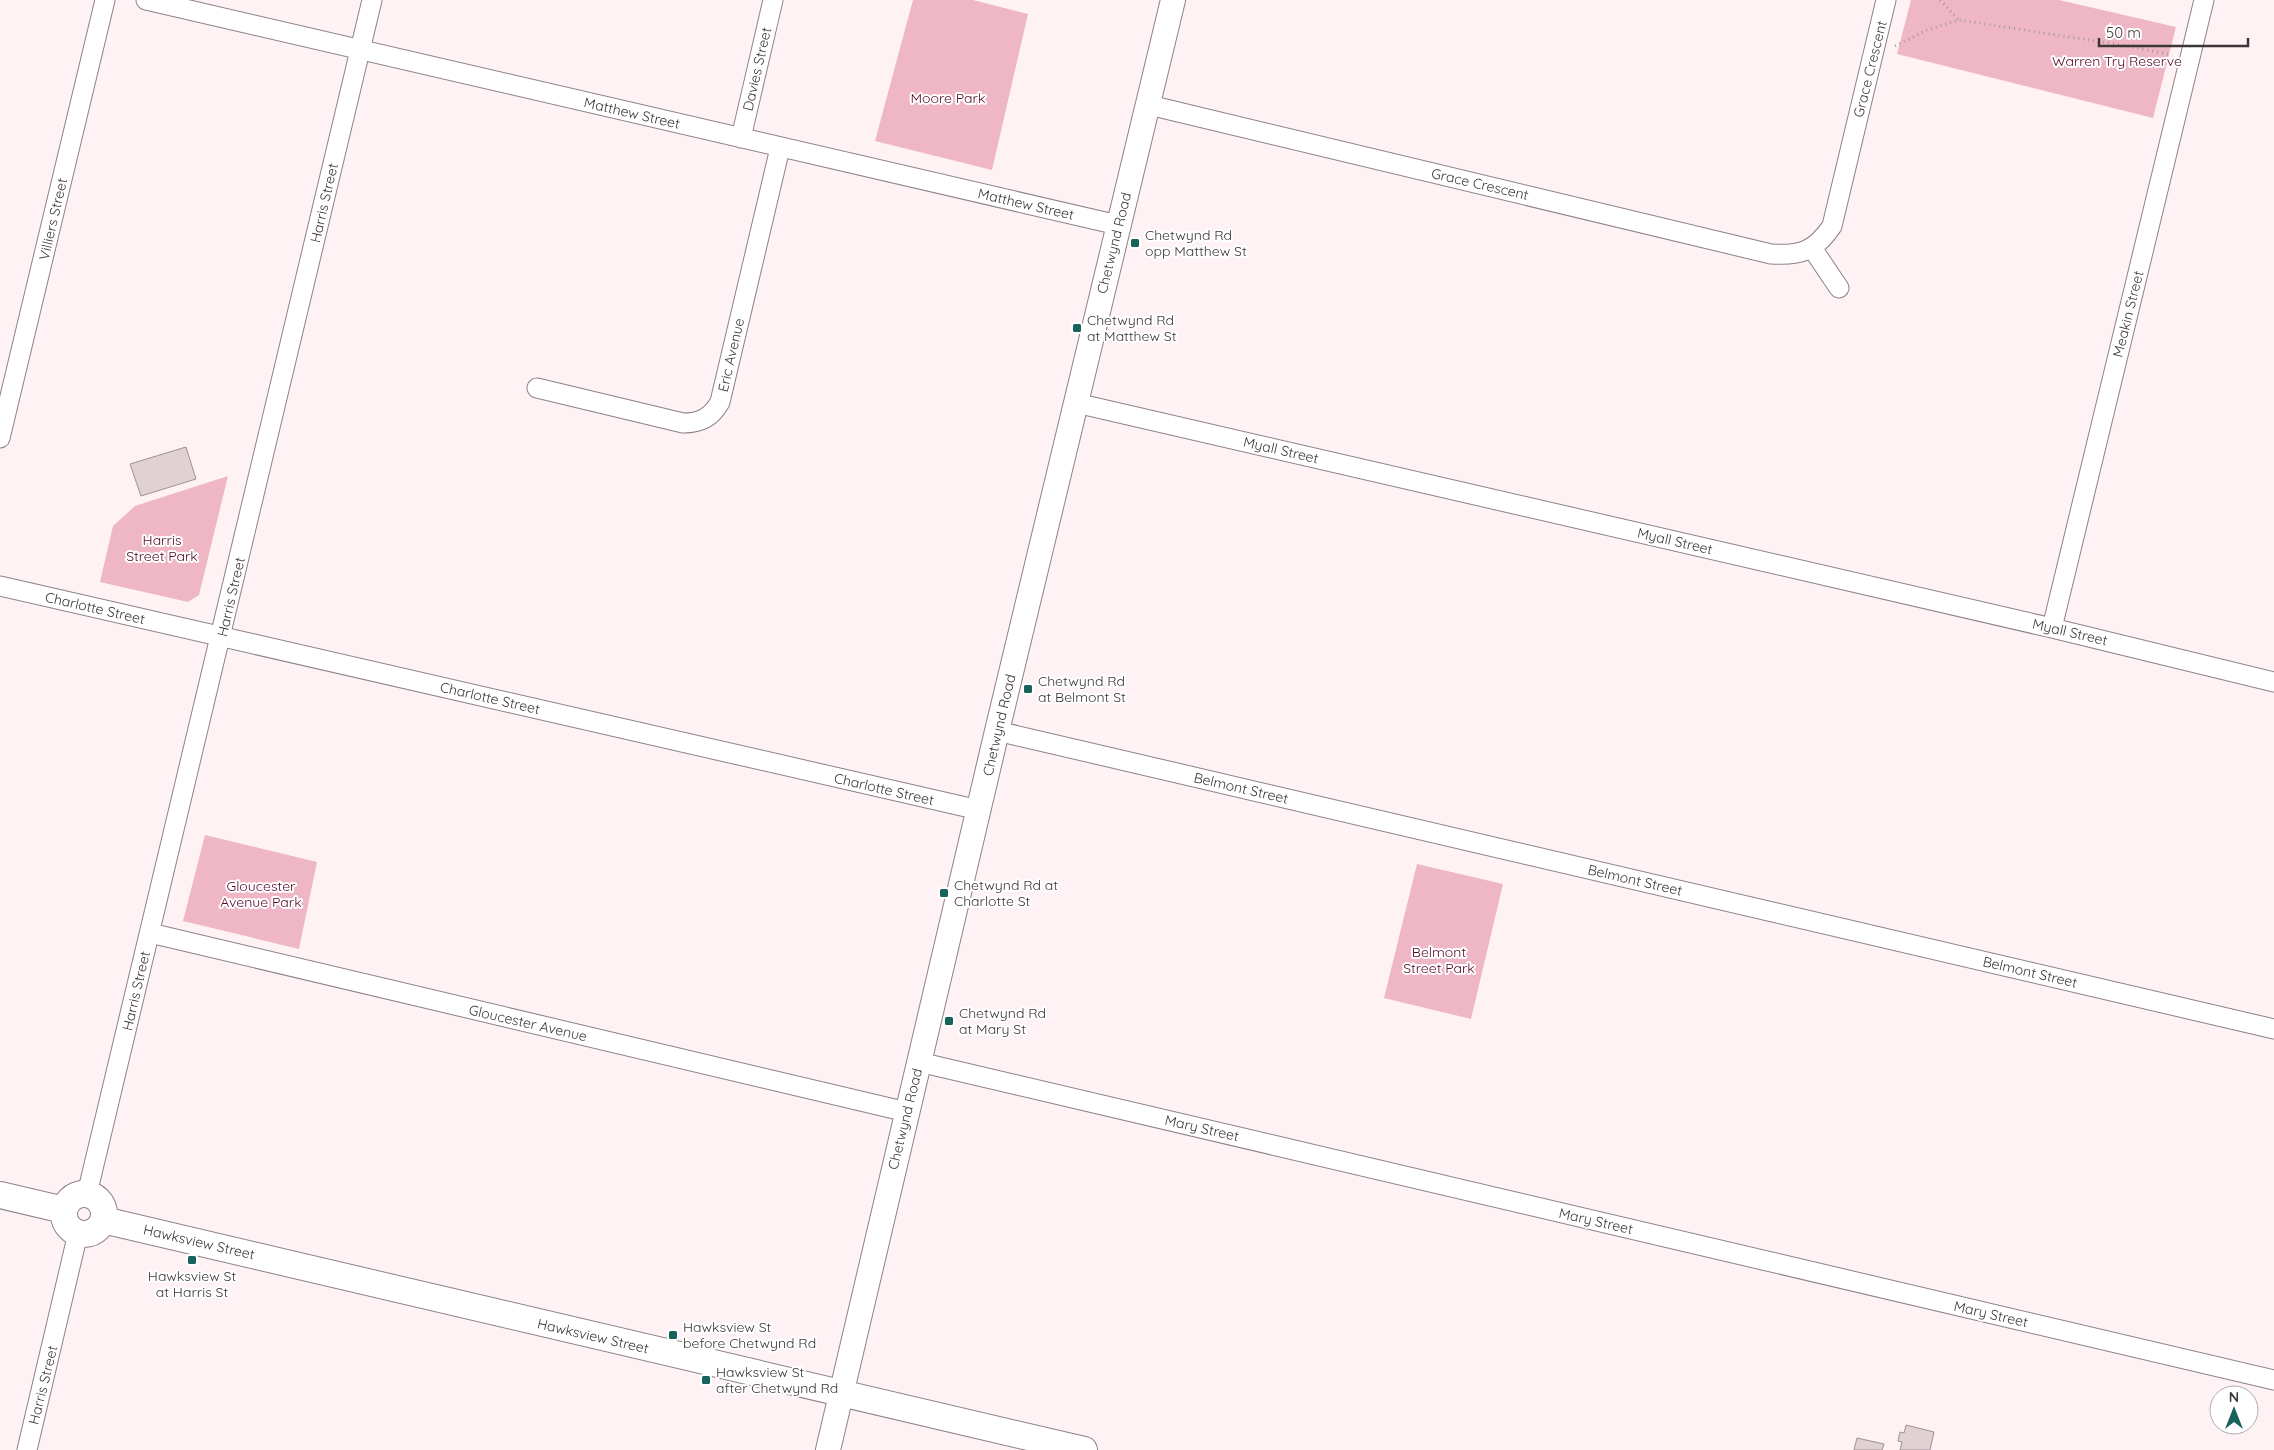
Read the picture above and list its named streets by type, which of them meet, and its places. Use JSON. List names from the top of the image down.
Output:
{
  "streets": {
    "main road": ["Hawksview Street"],
    "street": [
      "Davies Street",
      "Grace Crescent",
      "Matthew Street",
      "Harris Street",
      "Villiers Street",
      "Chetwynd Road",
      "Meakin Street",
      "Eric Avenue",
      "Myall Street",
      "Charlotte Street",
      "Belmont Street",
      "Gloucester Avenue",
      "Mary Street"
    ]
  },
  "crossings": [
    ["Davies Street", "Matthew Street"],
    ["Grace Crescent", "Chetwynd Road"],
    ["Matthew Street", "Harris Street"],
    ["Matthew Street", "Chetwynd Road"],
    ["Matthew Street", "Eric Avenue"],
    ["Harris Street", "Charlotte Street"],
    ["Harris Street", "Gloucester Avenue"],
    ["Harris Street", "Hawksview Street"],
    ["Chetwynd Road", "Myall Street"],
    ["Chetwynd Road", "Charlotte Street"],
    ["Chetwynd Road", "Belmont Street"],
    ["Chetwynd Road", "Gloucester Avenue"],
    ["Chetwynd Road", "Mary Street"],
    ["Chetwynd Road", "Hawksview Street"],
    ["Meakin Street", "Myall Street"]
  ],
  "parks": [
    "Warren Try Reserve",
    "Moore Park",
    "Harris Street Park",
    "Gloucester Avenue Park",
    "Belmont Street Park"
  ],
  "places": {
    "transit": [
      "Chetwynd Rd opp Matthew St",
      "Chetwynd Rd at Matthew St",
      "Chetwynd Rd at Belmont St",
      "Chetwynd Rd at Charlotte St",
      "Chetwynd Rd at Mary St",
      "Hawksview St at Harris St",
      "Hawksview St before Chetwynd Rd",
      "Hawksview St after Chetwynd Rd"
    ]
  },
  "scale_bar": "50 m",
  "north": "top"
}
